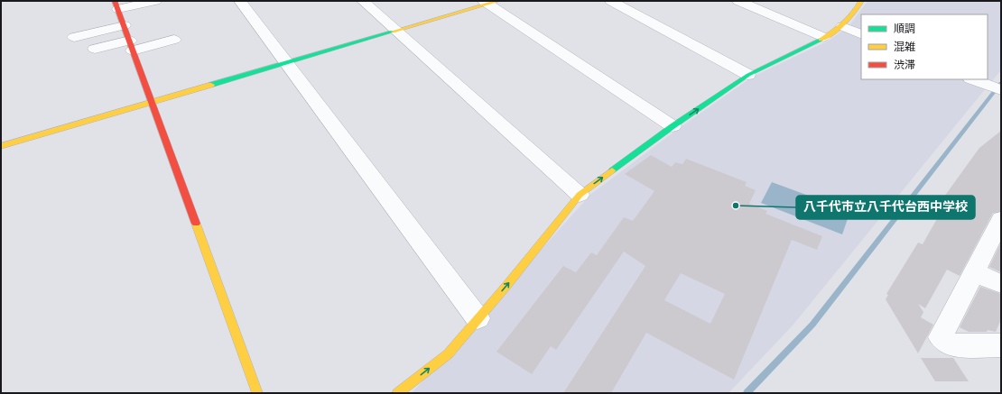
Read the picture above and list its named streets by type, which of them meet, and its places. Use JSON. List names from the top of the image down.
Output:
{
  "places": ["八千代市立八千代台西中学校"],
  "legend": ["順調", "混雑", "渋滞"]
}
